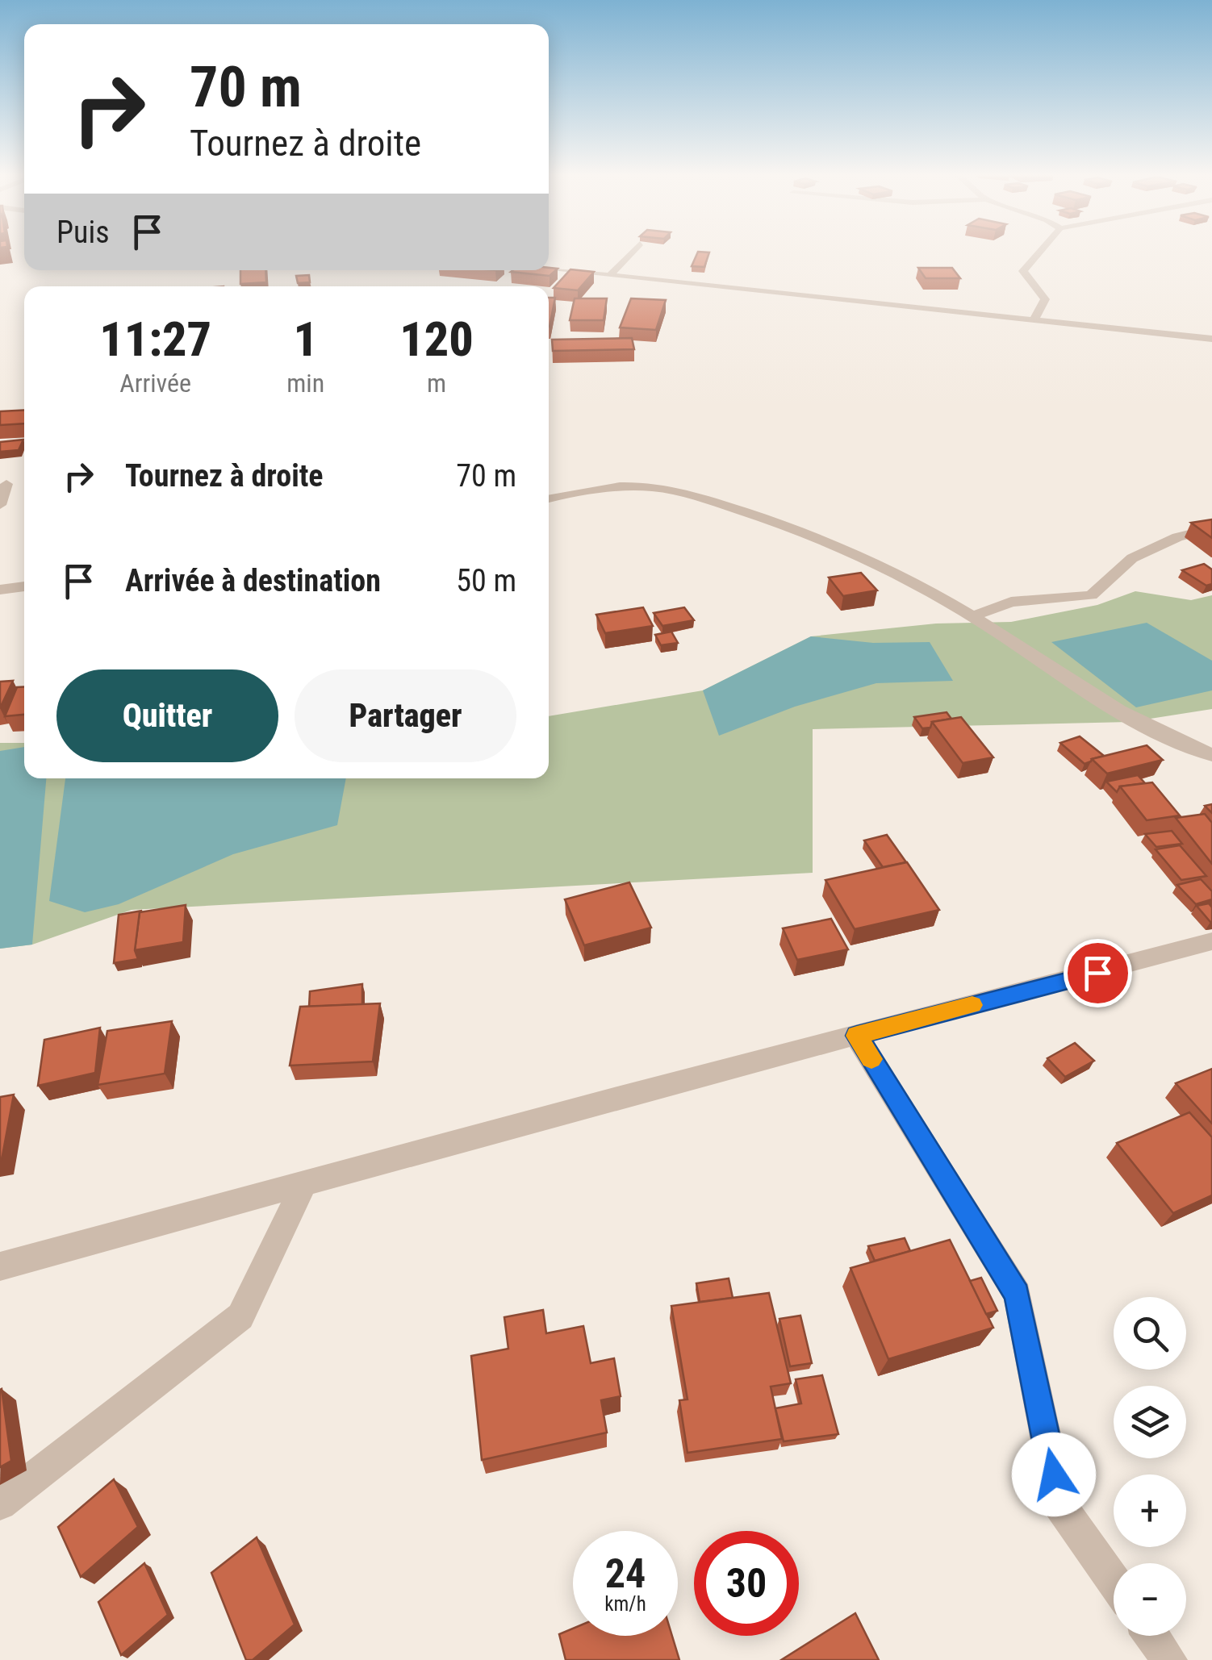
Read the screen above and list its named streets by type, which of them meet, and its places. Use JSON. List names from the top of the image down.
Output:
{
  "page": {
    "turn": ["70 m", "Tournez à droite"],
    "then": "Puis",
    "eta": [
      "11:27",
      "Arrivée",
      "1",
      "min",
      "120",
      "m"
    ],
    "list": [
      {
        "name": "Tournez à droite",
        "value": "70 m"
      },
      {
        "name": "Arrivée à destination",
        "value": "50 m"
      }
    ],
    "buttons": ["Quitter", "Partager"],
    "map_buttons": ["+", "−"],
    "speed": "24 km/h",
    "limit": "30"
  }
}
